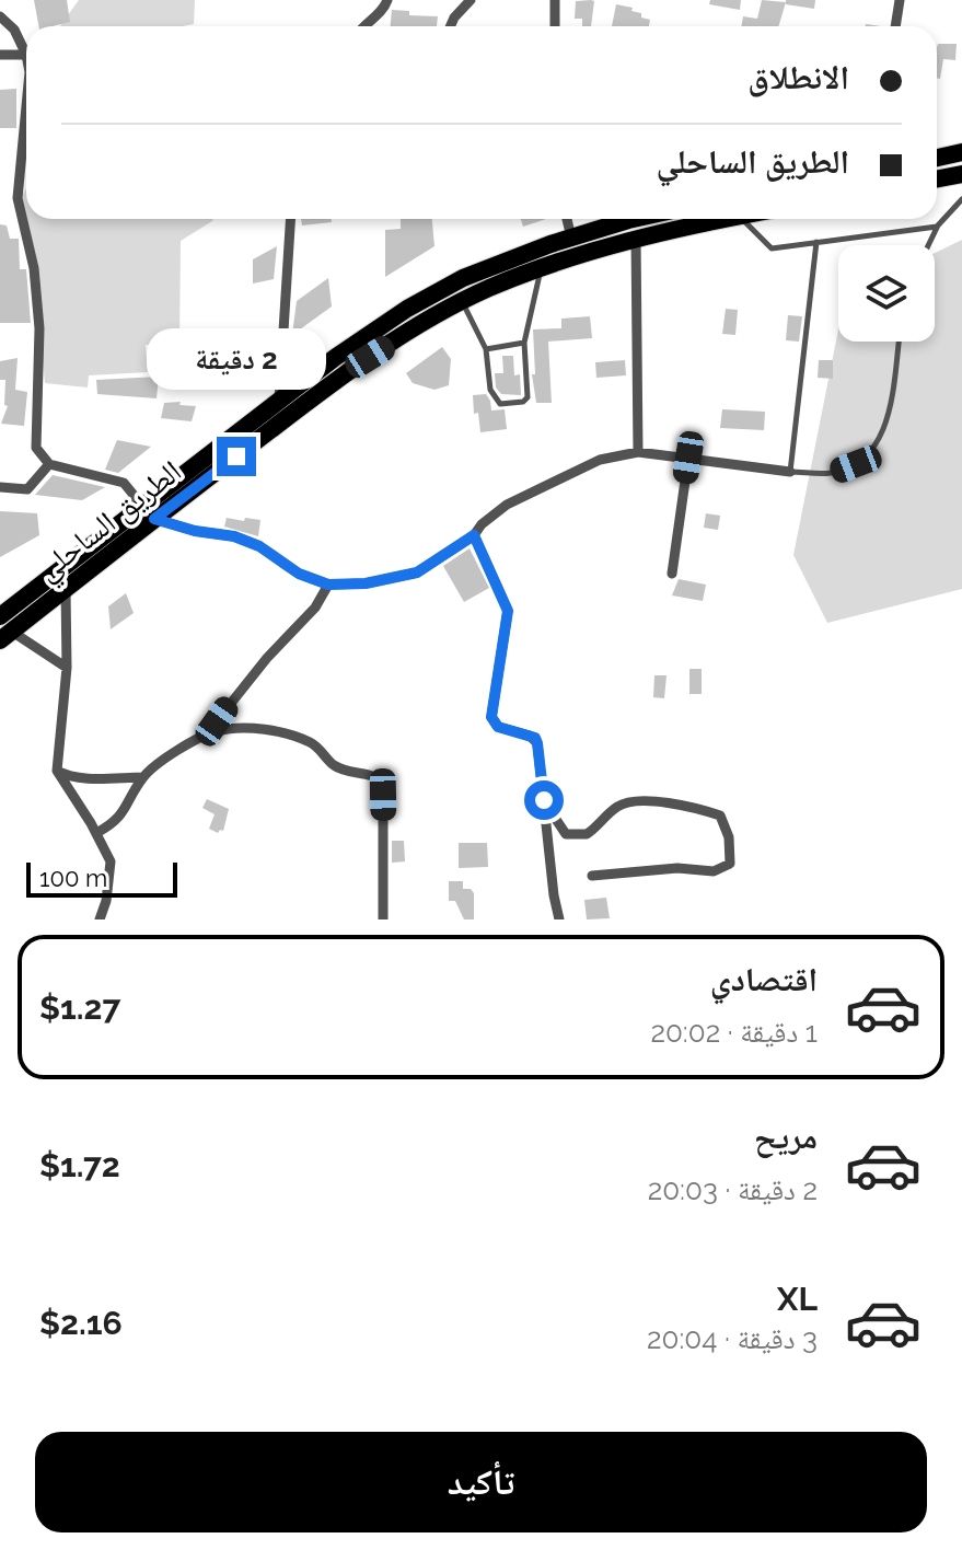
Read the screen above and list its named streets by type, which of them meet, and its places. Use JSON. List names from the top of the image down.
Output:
{
  "streets": {
    "highway": ["الطريق الساحلي"]
  },
  "scale_bar": "100 m",
  "page": {
    "banner": ["الانطلاق", "الطريق الساحلي"],
    "bubble": "2 دقيقة",
    "scale": "100 m",
    "list": [
      {
        "name": "اقتصادي",
        "note": "1 دقيقة · 20:02",
        "value": "$1.27"
      },
      {
        "name": "مريح",
        "note": "2 دقيقة · 20:03",
        "value": "$1.72"
      },
      {
        "name": "XL",
        "note": "3 دقيقة · 20:04",
        "value": "$2.16"
      }
    ],
    "buttons": "تأكيد"
  }
}
